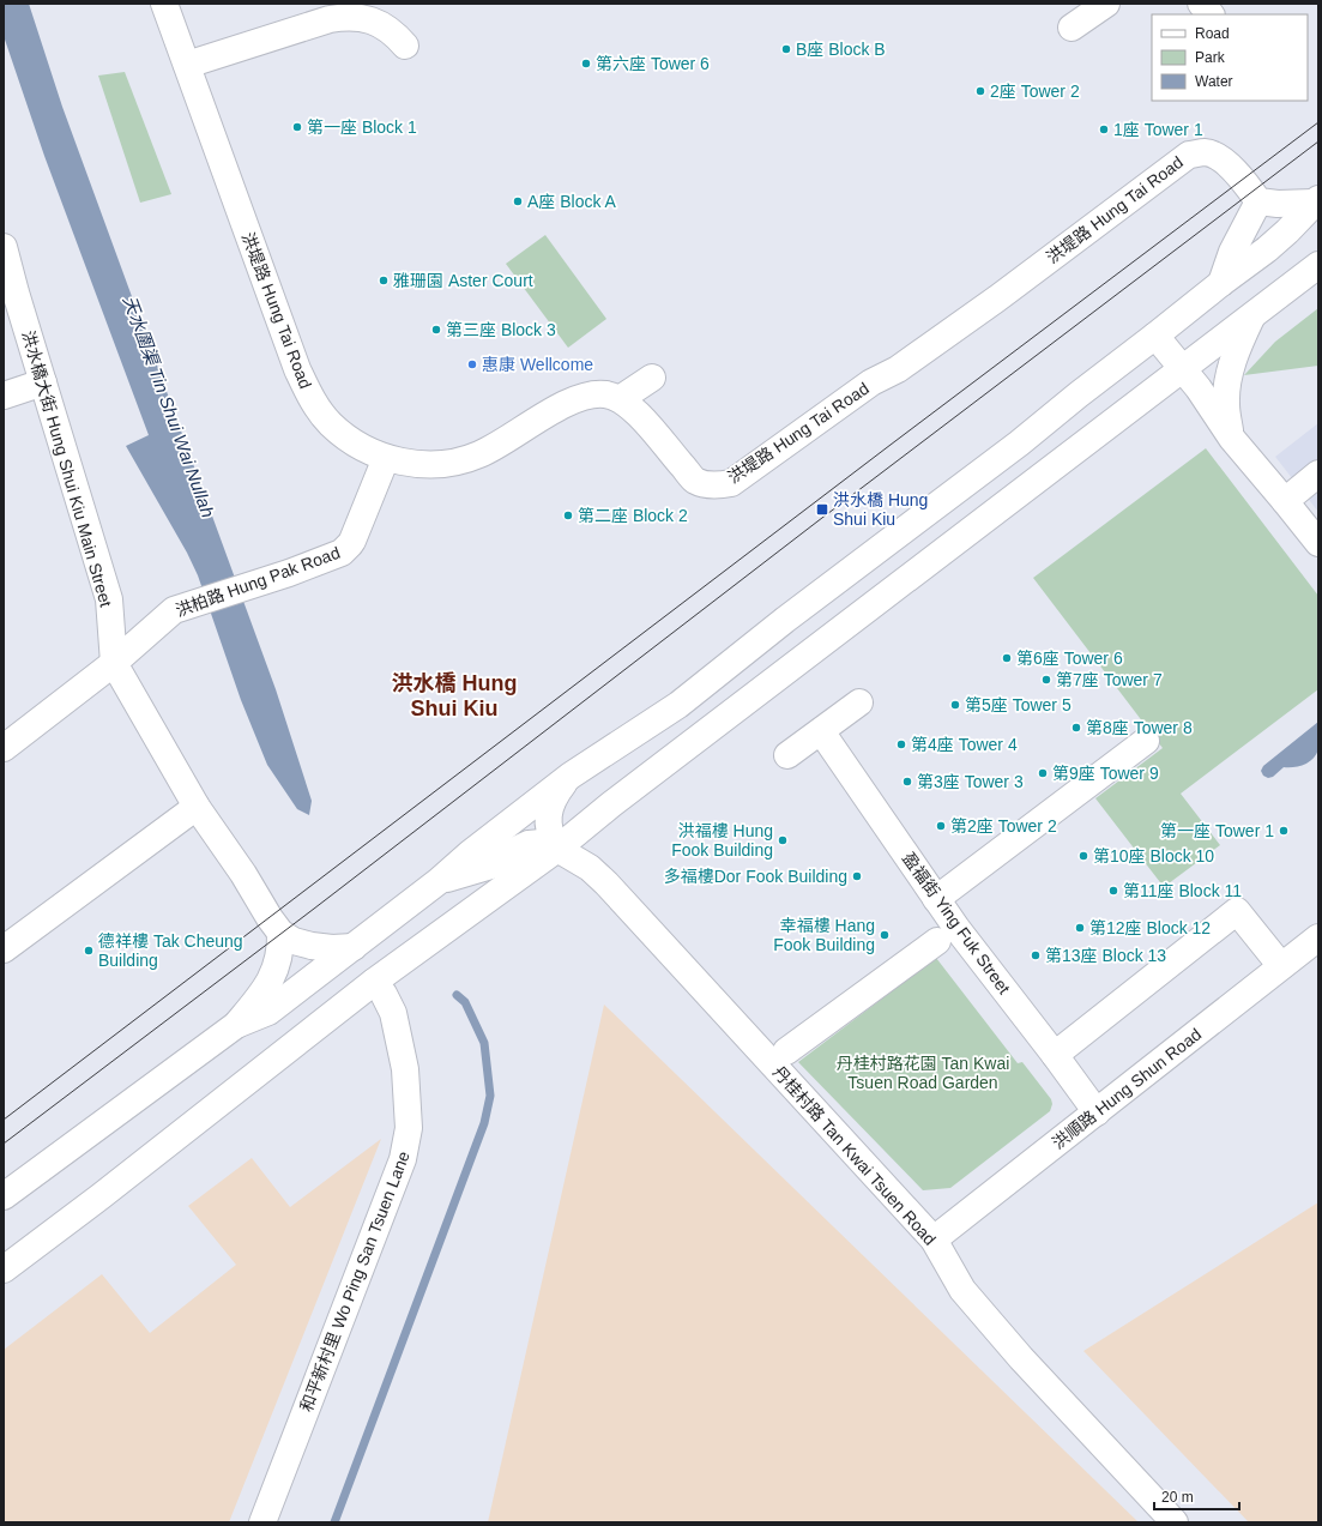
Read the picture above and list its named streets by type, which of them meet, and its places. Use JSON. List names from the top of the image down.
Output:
{
  "streets": {
    "street": [
      "洪堤路 Hung Tai Road",
      "洪水橋大街 Hung Shui Kiu Main Street",
      "洪柏路 Hung Pak Road",
      "盈福街 Ying Fuk Street",
      "洪順路 Hung Shun Road",
      "丹桂村路 Tan Kwai Tsuen Road",
      "和平新村里 Wo Ping San Tsuen Lane"
    ]
  },
  "crossings": [
    ["洪堤路 Hung Tai Road", "洪柏路 Hung Pak Road"],
    ["洪水橋大街 Hung Shui Kiu Main Street", "洪柏路 Hung Pak Road"],
    ["盈福街 Ying Fuk Street", "洪順路 Hung Shun Road"],
    ["洪順路 Hung Shun Road", "丹桂村路 Tan Kwai Tsuen Road"]
  ],
  "districts": ["洪水橋 Hung Shui Kiu"],
  "water": ["天水圍渠 Tin Shui Wai Nullah"],
  "parks": ["丹桂村路花園 Tan Kwai Tsuen Road Garden"],
  "places": {
    "other": [
      "B座 Block B",
      "第六座 Tower 6",
      "2座 Tower 2",
      "第一座 Block 1",
      "1座 Tower 1",
      "A座 Block A",
      "雅珊園 Aster Court",
      "第三座 Block 3",
      "惠康 Wellcome",
      "第二座 Block 2",
      "第6座 Tower 6",
      "第7座 Tower 7",
      "第5座 Tower 5",
      "第8座 Tower 8",
      "第4座 Tower 4",
      "第9座 Tower 9",
      "第3座 Tower 3",
      "第2座 Tower 2",
      "第一座 Tower 1",
      "洪福樓 Hung Fook Building",
      "第10座 Block 10",
      "多福樓Dor Fook Building",
      "第11座 Block 11",
      "第12座 Block 12",
      "幸福樓 Hang Fook Building",
      "德祥樓 Tak Cheung Building",
      "第13座 Block 13"
    ],
    "transit": ["洪水橋 Hung Shui Kiu"]
  },
  "legend": ["Road", "Park", "Water"],
  "scale_bar": "20 m"
}
